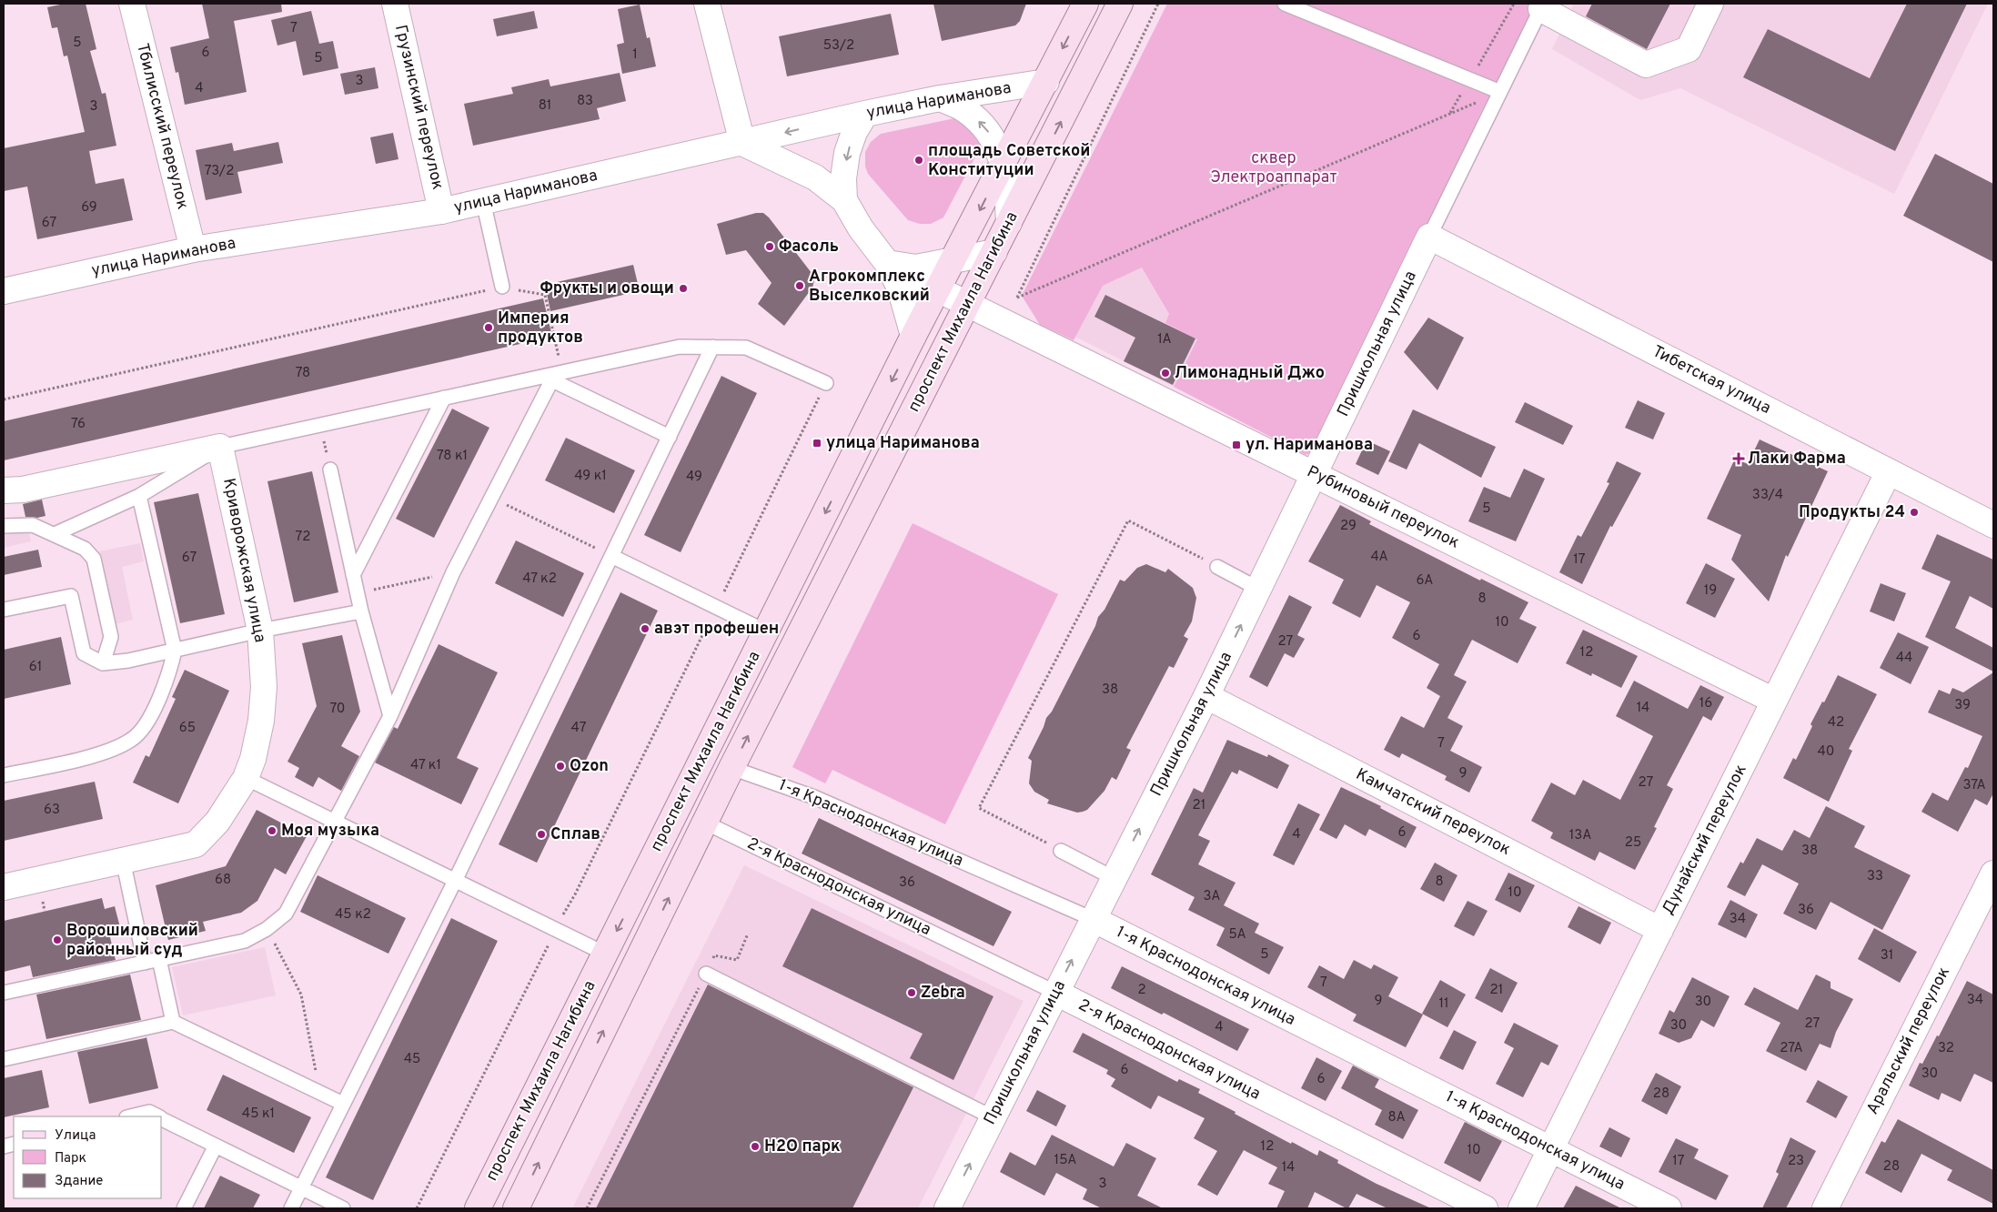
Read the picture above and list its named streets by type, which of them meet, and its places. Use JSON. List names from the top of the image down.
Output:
{
  "streets": {
    "main road": ["проспект Михаила Нагибина"],
    "street": [
      "улица Нариманова",
      "Грузинский переулок",
      "Тбилисский переулок",
      "Пришкольная улица",
      "Тибетская улица",
      "Рубиновый переулок",
      "Криворожская улица",
      "Камчатский переулок",
      "1-я Краснодонская улица",
      "Дунайский переулок",
      "2-я Краснодонская улица",
      "Аральский переулок"
    ]
  },
  "crossings": [
    ["улица Нариманова", "Грузинский переулок"],
    ["улица Нариманова", "Тбилисский переулок"],
    ["улица Нариманова", "проспект Михаила Нагибина"],
    ["проспект Михаила Нагибина", "Рубиновый переулок"],
    ["проспект Михаила Нагибина", "1-я Краснодонская улица"],
    ["проспект Михаила Нагибина", "2-я Краснодонская улица"],
    ["Пришкольная улица", "Тибетская улица"],
    ["Пришкольная улица", "Рубиновый переулок"],
    ["Пришкольная улица", "Камчатский переулок"],
    ["Пришкольная улица", "1-я Краснодонская улица"],
    ["Пришкольная улица", "2-я Краснодонская улица"],
    ["Тибетская улица", "Дунайский переулок"],
    ["Рубиновый переулок", "Дунайский переулок"],
    ["Камчатский переулок", "Дунайский переулок"],
    ["1-я Краснодонская улица", "Дунайский переулок"]
  ],
  "one_way": ["Пришкольная улица"],
  "parks": ["cквер Электроаппарат"],
  "places": {
    "other": [
      "площадь Советской Конституции",
      "Фасоль",
      "Агрокомплекс Выселковский",
      "Фрукты и овощи",
      "Империя продуктов",
      "Лимонадный Джо",
      "Продукты 24",
      "авэт профешен",
      "Ozon",
      "Моя музыка",
      "Сплав",
      "Ворошиловский районный суд",
      "Zebra",
      "H2O парк"
    ],
    "transit": ["улица Нариманова", "ул. Нариманова"],
    "health": ["Лаки Фарма"]
  },
  "house_numbers": [
    "7",
    "5",
    "53/2",
    "6",
    "1",
    "5",
    "3",
    "4",
    "83",
    "81",
    "3",
    "73/2",
    "69",
    "67",
    "1А",
    "78",
    "76",
    "78 к1",
    "49 к1",
    "49",
    "33/4",
    "5",
    "29",
    "72",
    "4А",
    "67",
    "17",
    "47 к2",
    "6А",
    "19",
    "8",
    "10",
    "6",
    "27",
    "12",
    "44",
    "61",
    "38",
    "16",
    "39",
    "14",
    "70",
    "42",
    "65",
    "47",
    "7",
    "40",
    "47 к1",
    "9",
    "27",
    "37А",
    "21",
    "63",
    "6",
    "4",
    "13А",
    "25",
    "38",
    "33",
    "68",
    "8",
    "36",
    "10",
    "3А",
    "36",
    "45 к2",
    "34",
    "5А",
    "5",
    "31",
    "7",
    "2",
    "21",
    "34",
    "9",
    "30",
    "11",
    "27",
    "30",
    "4",
    "27А",
    "32",
    "45",
    "6",
    "30",
    "6",
    "28",
    "45 к1",
    "8А",
    "12",
    "10",
    "15А",
    "17",
    "23",
    "28",
    "14",
    "3"
  ],
  "legend": ["Улица", "Парк", "Здание"]
}
